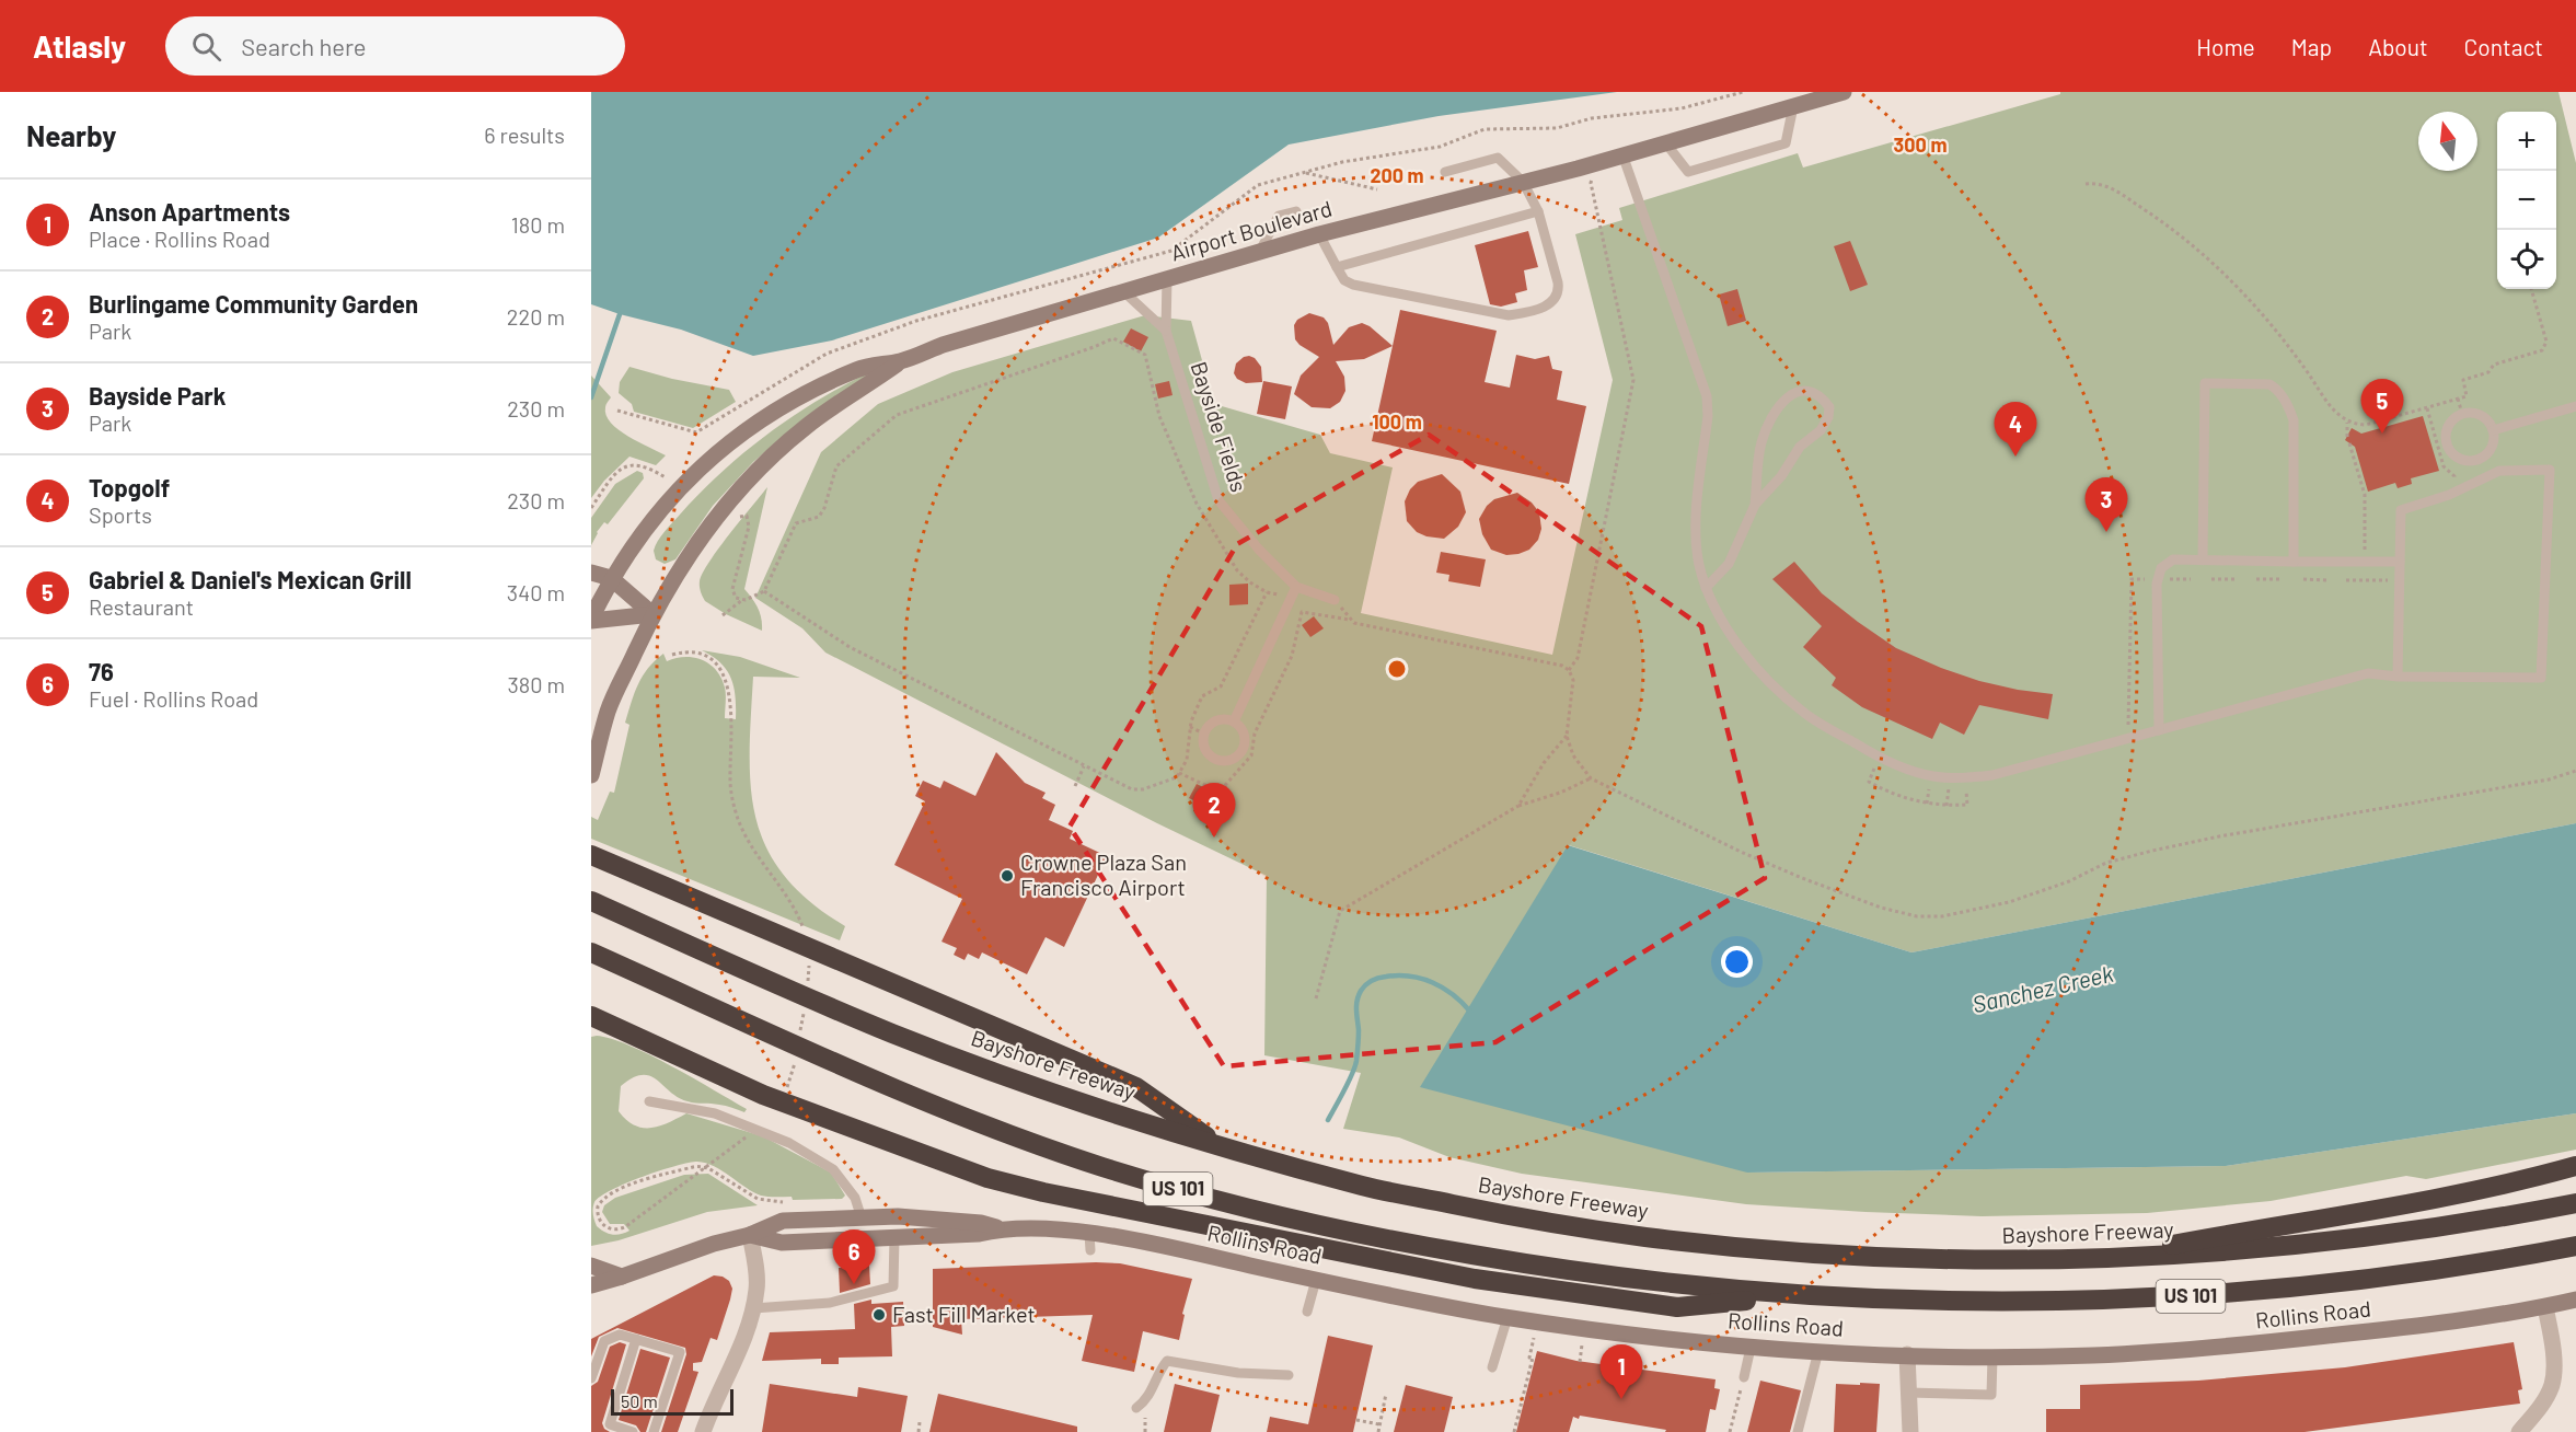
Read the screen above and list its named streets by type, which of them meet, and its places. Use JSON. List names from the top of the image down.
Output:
{
  "streets": {
    "highway": ["Bayshore Freeway", "US 101"],
    "street": ["Airport Boulevard", "Rollins Road"],
    "lane": ["Bayside Fields"]
  },
  "crossings": [
    ["Airport Boulevard", "Bayside Fields"]
  ],
  "water": ["Sanchez Creek"],
  "places": ["Crowne Plaza San Francisco Airport", "Fast Fill Market"],
  "scale_bar": "50 m",
  "north": "top",
  "page": {
    "header": "Atlasly",
    "search": "Search here",
    "nav": [
      "Home",
      "Map",
      "About",
      "Contact"
    ],
    "heading": ["Nearby", "6 results"],
    "map_buttons": ["+", "−"],
    "list": [
      {
        "mark": "1",
        "name": "Anson Apartments",
        "note": "Place · Rollins Road",
        "value": "180 m"
      },
      {
        "mark": "2",
        "name": "Burlingame Community Garden",
        "note": "Park",
        "value": "220 m"
      },
      {
        "mark": "3",
        "name": "Bayside Park",
        "note": "Park",
        "value": "230 m"
      },
      {
        "mark": "4",
        "name": "Topgolf",
        "note": "Sports",
        "value": "230 m"
      },
      {
        "mark": "5",
        "name": "Gabriel & Daniel's Mexican Grill",
        "note": "Restaurant",
        "value": "340 m"
      },
      {
        "mark": "6",
        "name": "76",
        "note": "Fuel · Rollins Road",
        "value": "380 m"
      }
    ],
    "pins": [
      "5",
      "4",
      "3",
      "2",
      "6",
      "1"
    ],
    "scale": "50 m"
  },
  "rings": ["300 m", "200 m", "100 m"]
}
